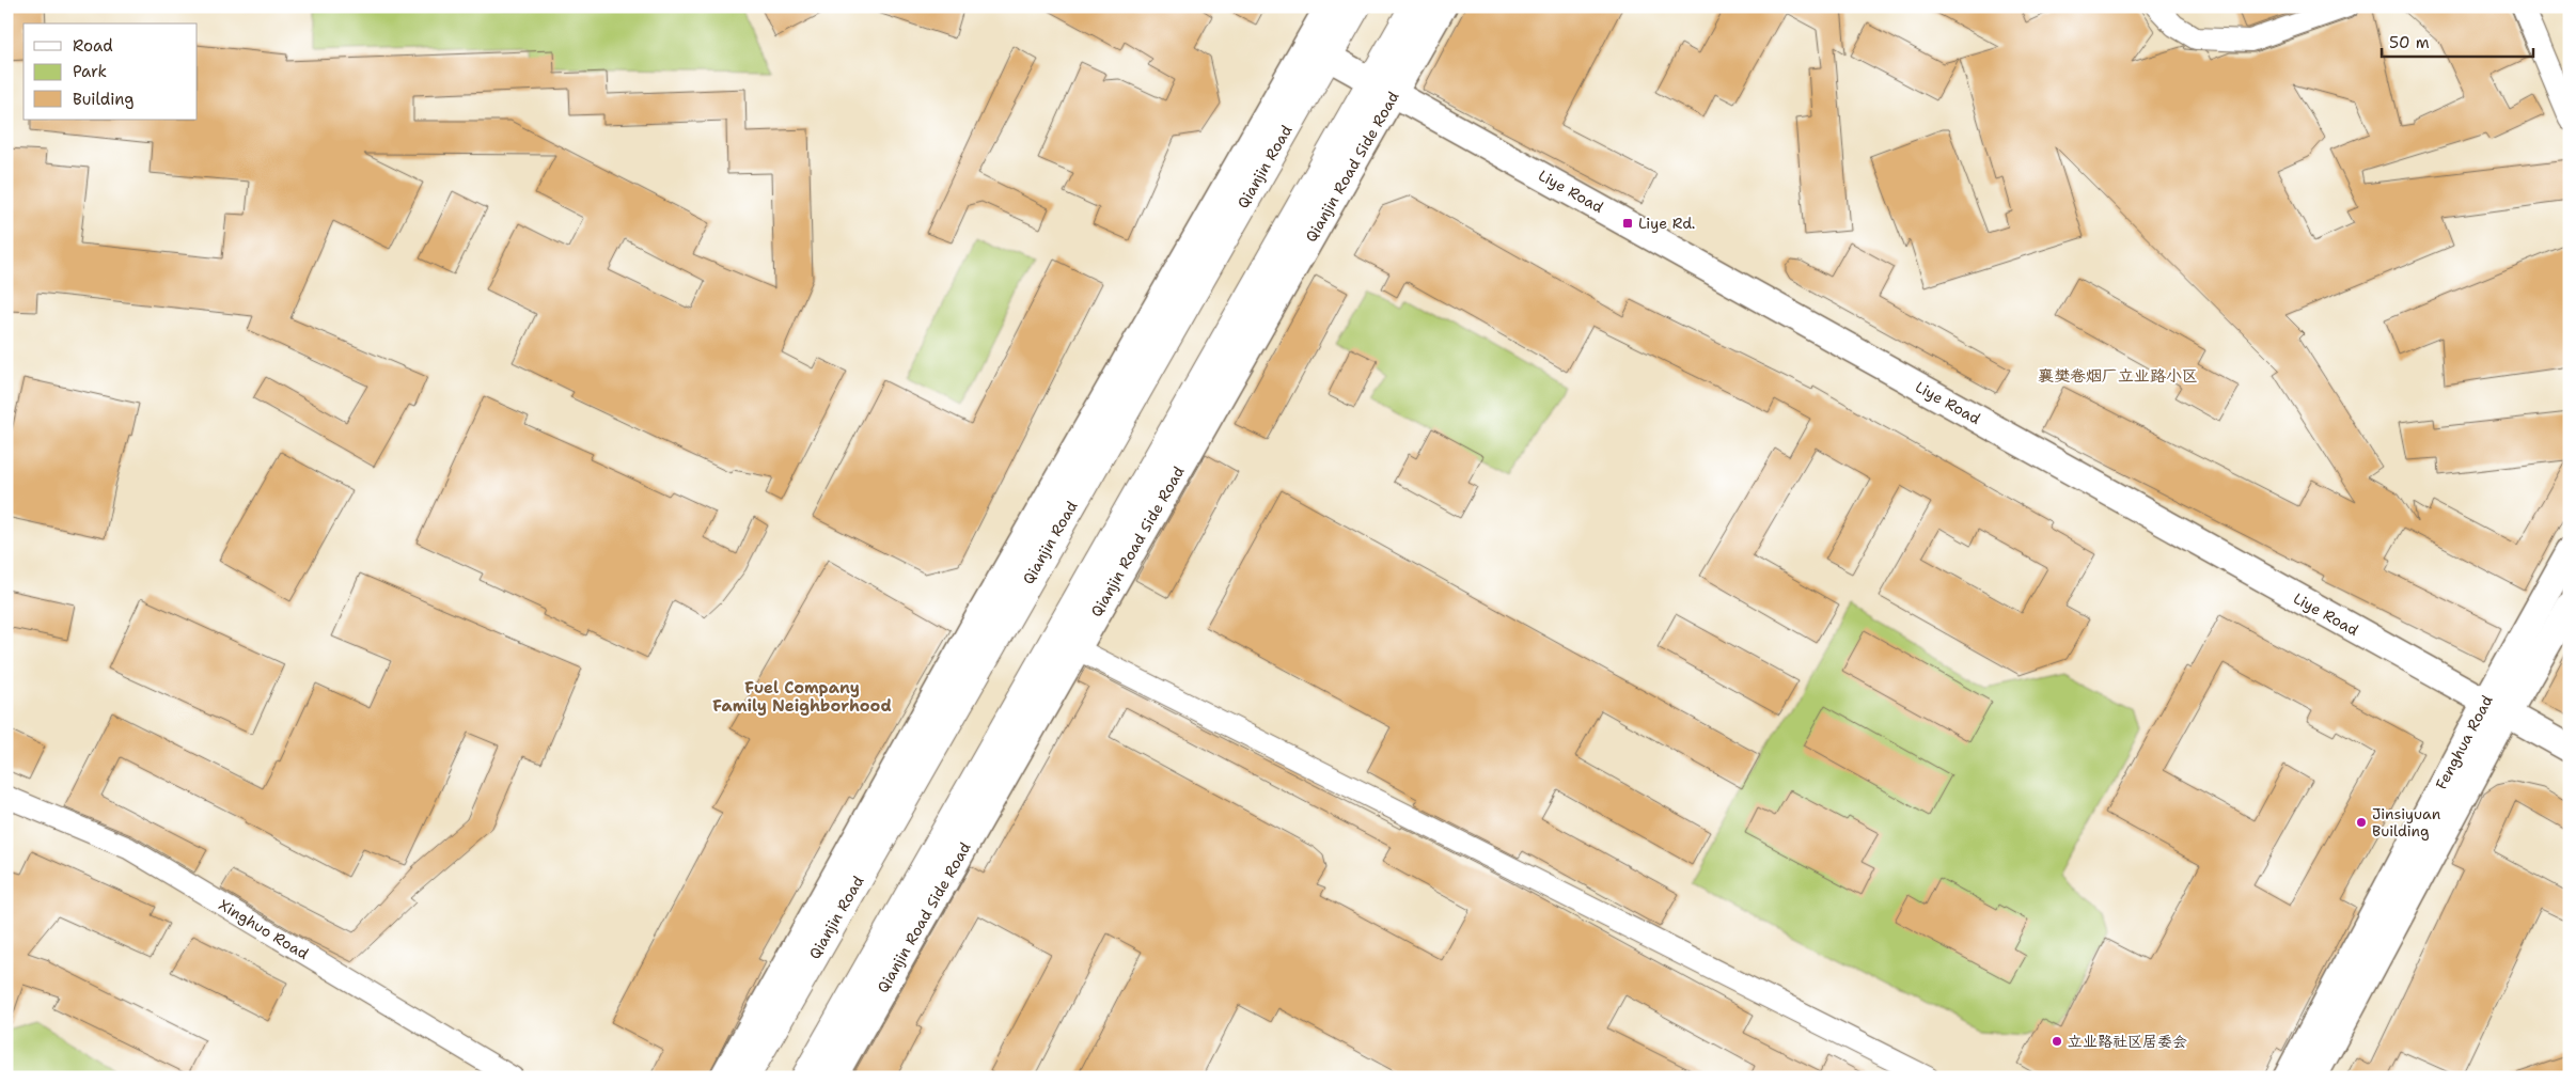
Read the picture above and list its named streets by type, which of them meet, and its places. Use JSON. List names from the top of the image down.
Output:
{
  "streets": {
    "main road": ["Qianjin Road"],
    "street": [
      "Qianjin Road Side Road",
      "Liye Road",
      "Fenghua Road",
      "Xinghuo Road"
    ]
  },
  "crossings": [
    ["Qianjin Road", "Liye Road"],
    ["Qianjin Road Side Road", "Liye Road"],
    ["Liye Road", "Fenghua Road"]
  ],
  "districts": ["襄樊卷烟厂立业路小区", "Fuel Company Family Neighborhood"],
  "places": {
    "transit": ["Liye Rd."],
    "other": ["Jinsiyuan Building", "立业路社区居委会"]
  },
  "legend": ["Road", "Park", "Building"],
  "scale_bar": "50 m"
}
